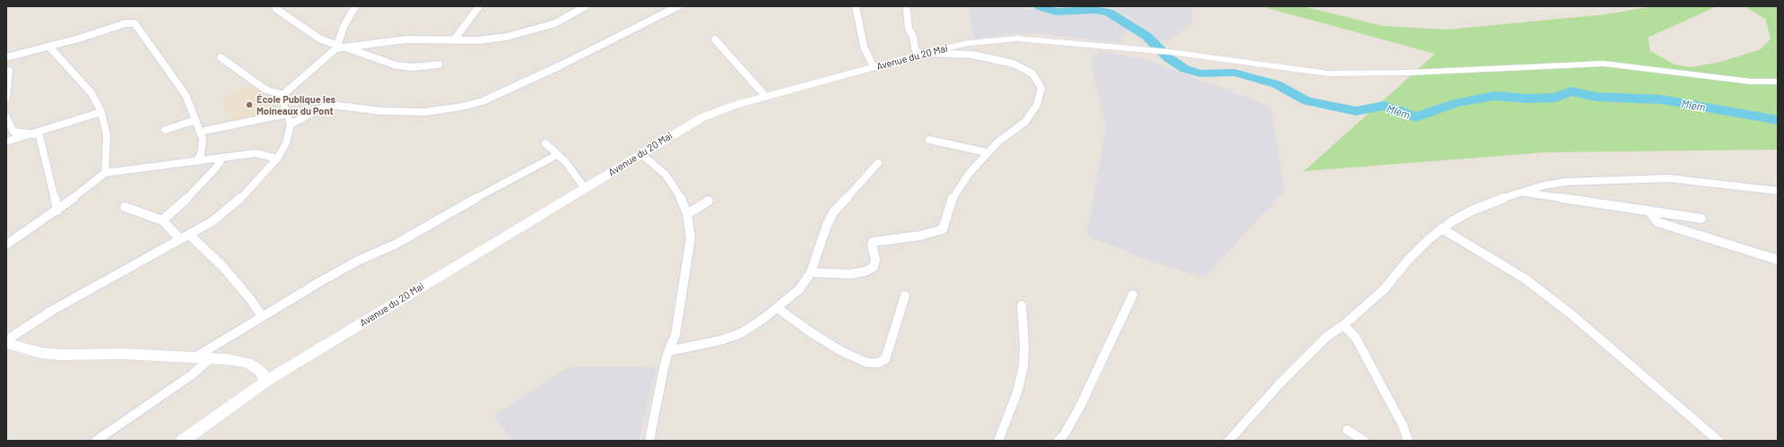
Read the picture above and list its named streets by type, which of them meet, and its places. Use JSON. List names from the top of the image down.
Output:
{
  "streets": {
    "main road": ["Avenue du 20 Mai"]
  },
  "water": ["Mlem"],
  "places": ["École Publique les Moineaux du Pont"]
}
